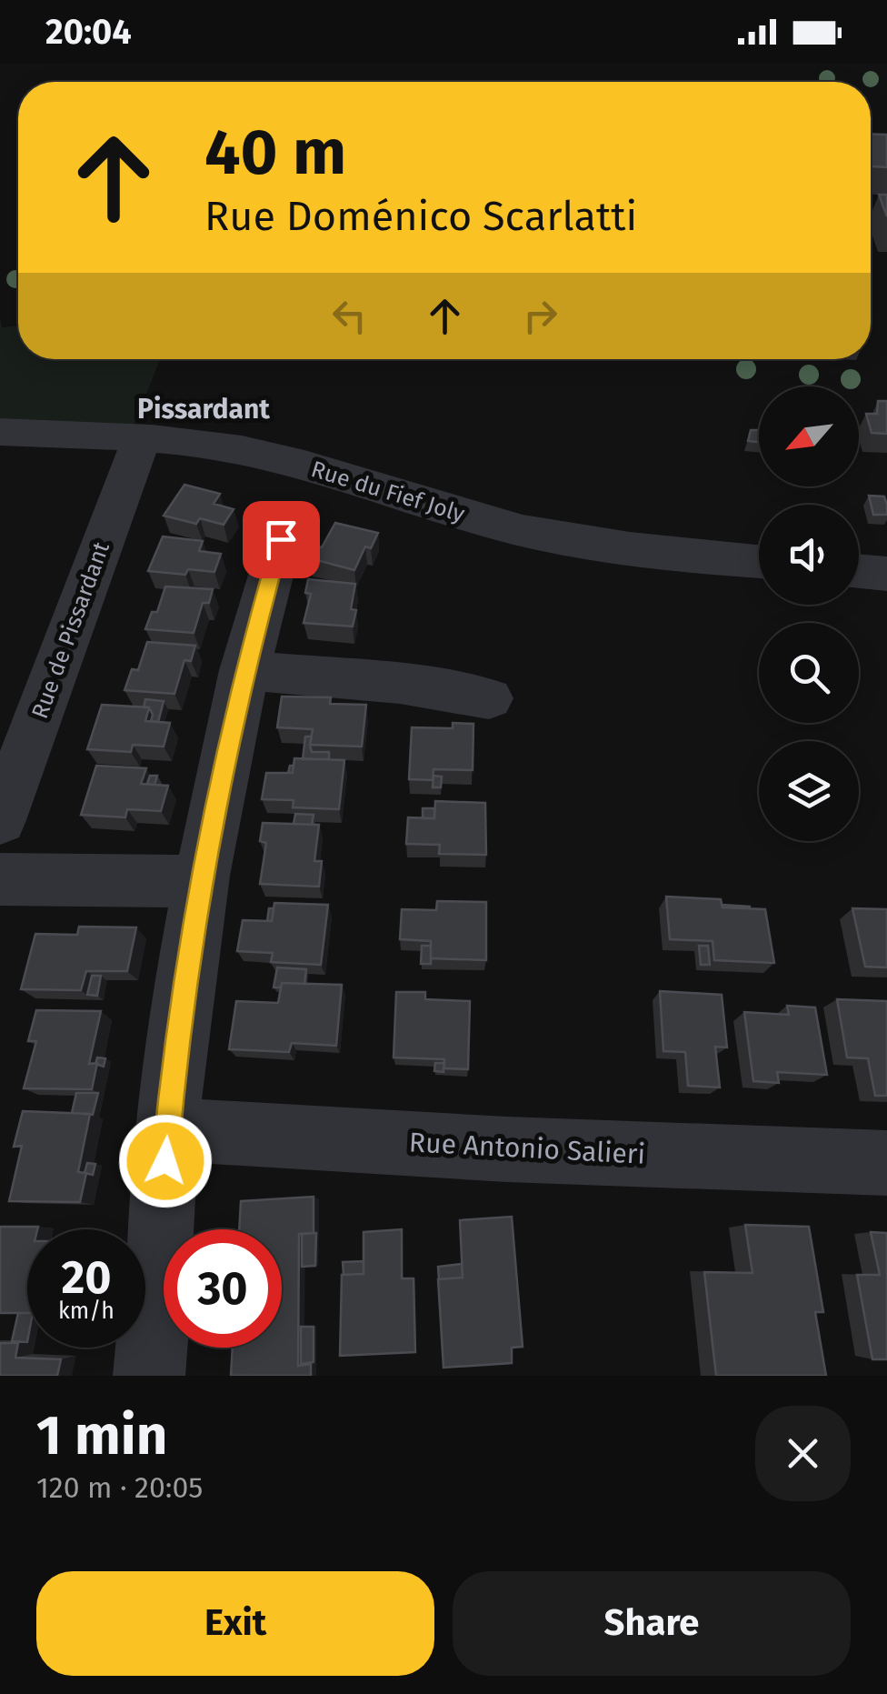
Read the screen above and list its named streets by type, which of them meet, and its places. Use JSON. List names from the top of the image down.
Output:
{
  "streets": {
    "street": ["Rue du Fief Joly", "Rue de Pissardant", "Rue Antonio Salieri"]
  },
  "crossings": [
    ["Rue du Fief Joly", "Rue de Pissardant"]
  ],
  "districts": ["Pissardant"],
  "north": "bottom left",
  "page": {
    "status": "20:04",
    "turn": ["40 m", "Rue Doménico Scarlatti"],
    "speed": "20 km/h",
    "limit": "30",
    "heading": ["1 min", "120 m · 20:05"],
    "buttons": ["Exit", "Share"]
  }
}
